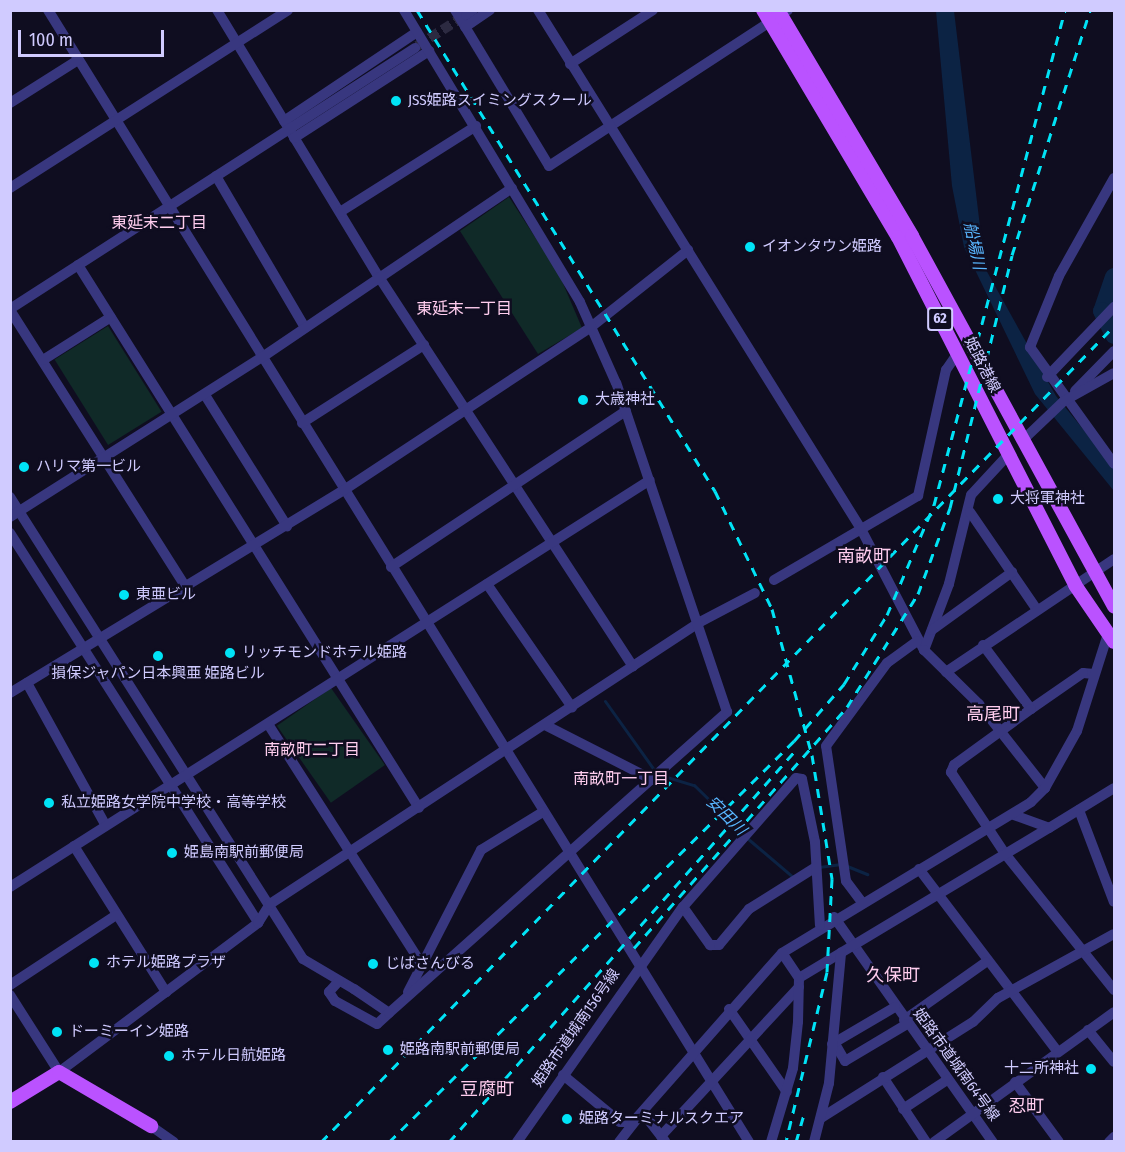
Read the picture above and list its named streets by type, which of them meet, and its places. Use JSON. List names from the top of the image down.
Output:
{
  "streets": {
    "main road": ["62", "姫路港線"],
    "street": ["姫路市道城南156号線", "姫路市道城南64号線"]
  },
  "districts": [
    "東延末二丁目",
    "東延末一丁目",
    "南畝町",
    "高尾町",
    "南畝町二丁目",
    "南畝町一丁目",
    "久保町",
    "豆腐町",
    "忍町"
  ],
  "water": ["船場川", "安田川"],
  "places": [
    "JSS姫路スイミングスクール",
    "イオンタウン姫路",
    "大歳神社",
    "ハリマ第一ビル",
    "大将軍神社",
    "東亜ビル",
    "リッチモンドホテル姫路",
    "損保ジャパン日本興亜 姫路ビル",
    "私立姫路女学院中学校・高等学校",
    "姫島南駅前郵便局",
    "ホテル姫路プラザ",
    "じばさんびる",
    "ドーミーイン姫路",
    "姫路南駅前郵便局",
    "ホテル日航姫路",
    "十二所神社",
    "姫路ターミナルスクエア"
  ],
  "scale_bar": "100 m"
}
